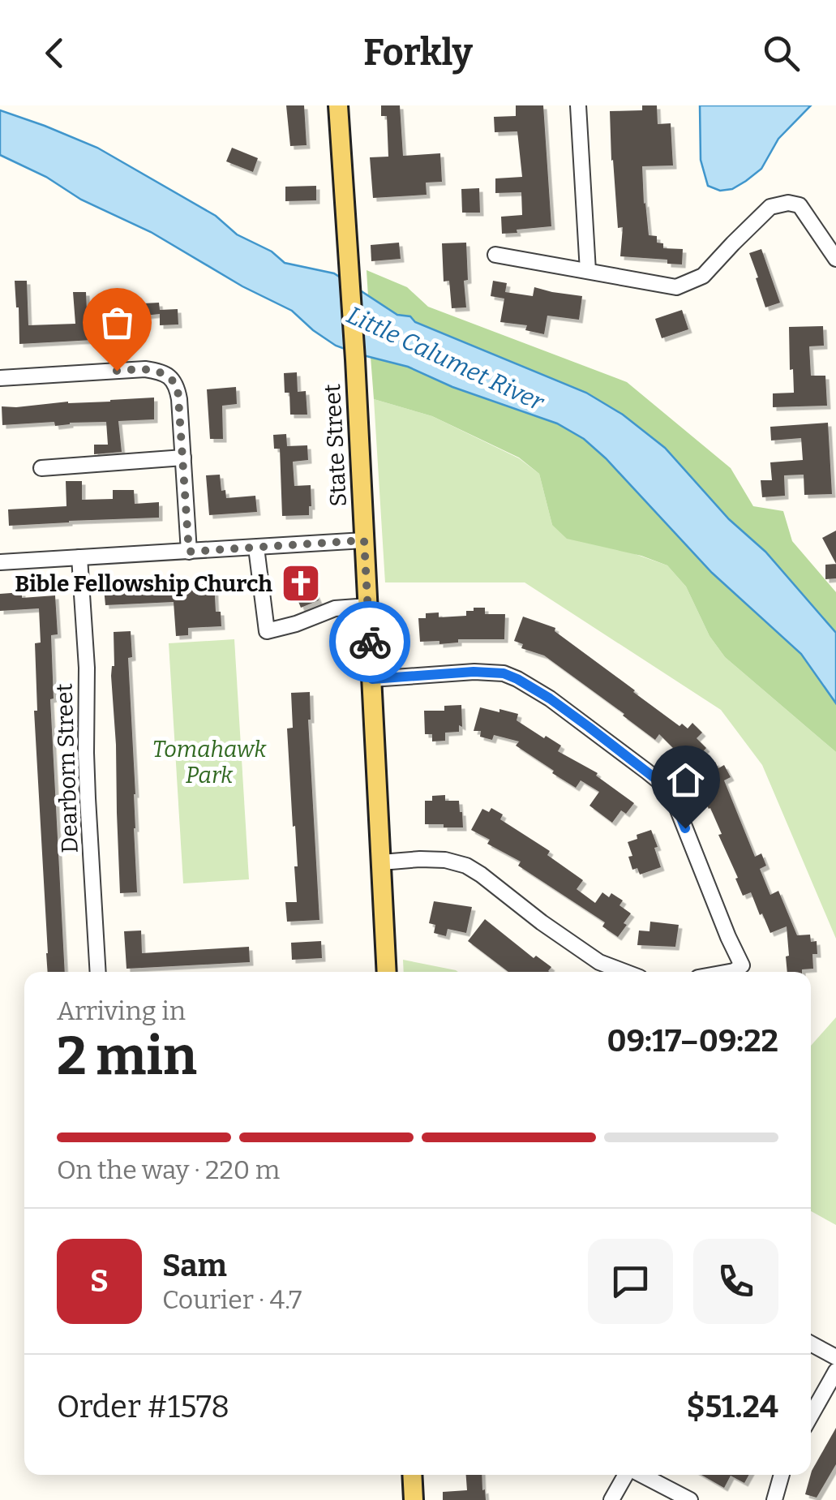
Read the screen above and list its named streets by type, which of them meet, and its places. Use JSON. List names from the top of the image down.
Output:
{
  "streets": {
    "main road": ["State Street"],
    "street": ["Dearborn Street"]
  },
  "water": ["Little Calumet River"],
  "parks": ["Tomahawk Park"],
  "places": {
    "church": ["Bible Fellowship Church"]
  },
  "page": {
    "header": "Forkly",
    "heading": ["2 min", "Arriving in", "09:17–09:22"],
    "panel": [
      "Sam",
      "Courier · 4.7",
      "Order #1578",
      "$51.24"
    ],
    "bar": "On the way · 220 m",
    "round": "S"
  }
}
